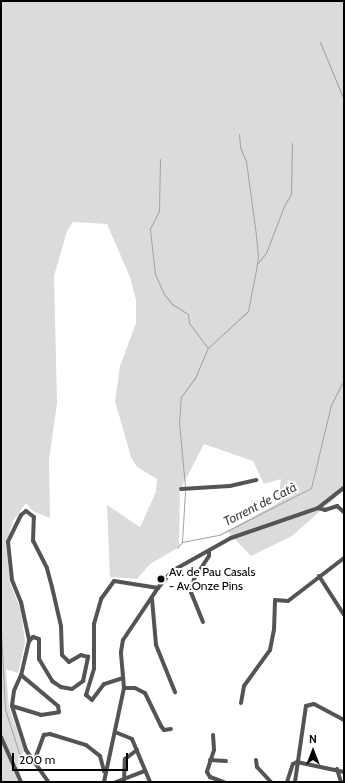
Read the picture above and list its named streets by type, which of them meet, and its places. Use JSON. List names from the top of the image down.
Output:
{
  "water": ["Torrent de Catà"],
  "places": ["Av. de Pau Casals - Av.Onze Pins"],
  "scale_bar": "200 m",
  "north": "top"
}
